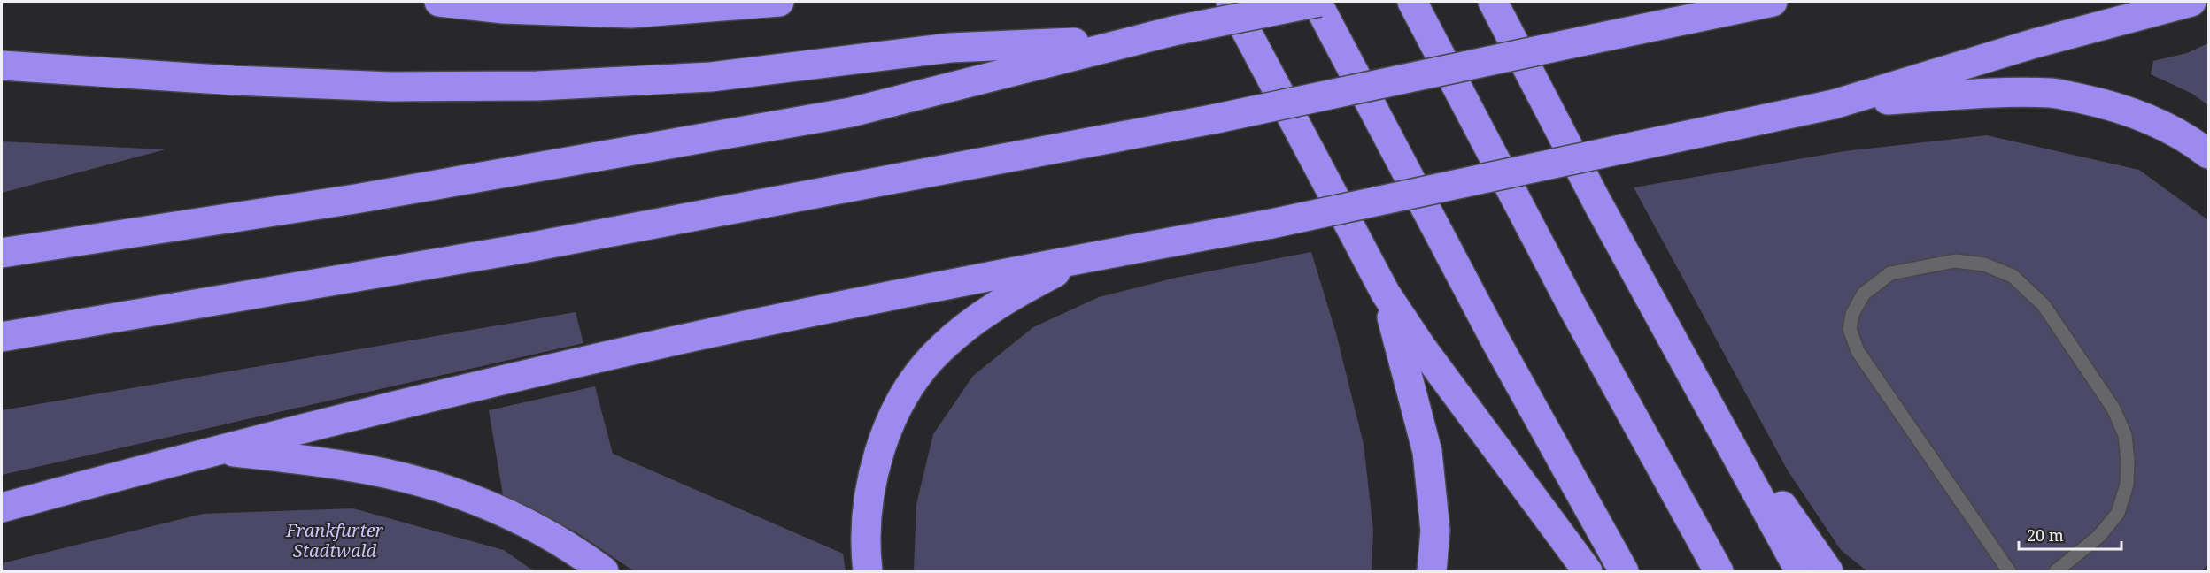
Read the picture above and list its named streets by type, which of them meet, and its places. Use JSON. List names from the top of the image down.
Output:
{
  "parks": ["Frankfurter Stadtwald"],
  "scale_bar": "20 m"
}
